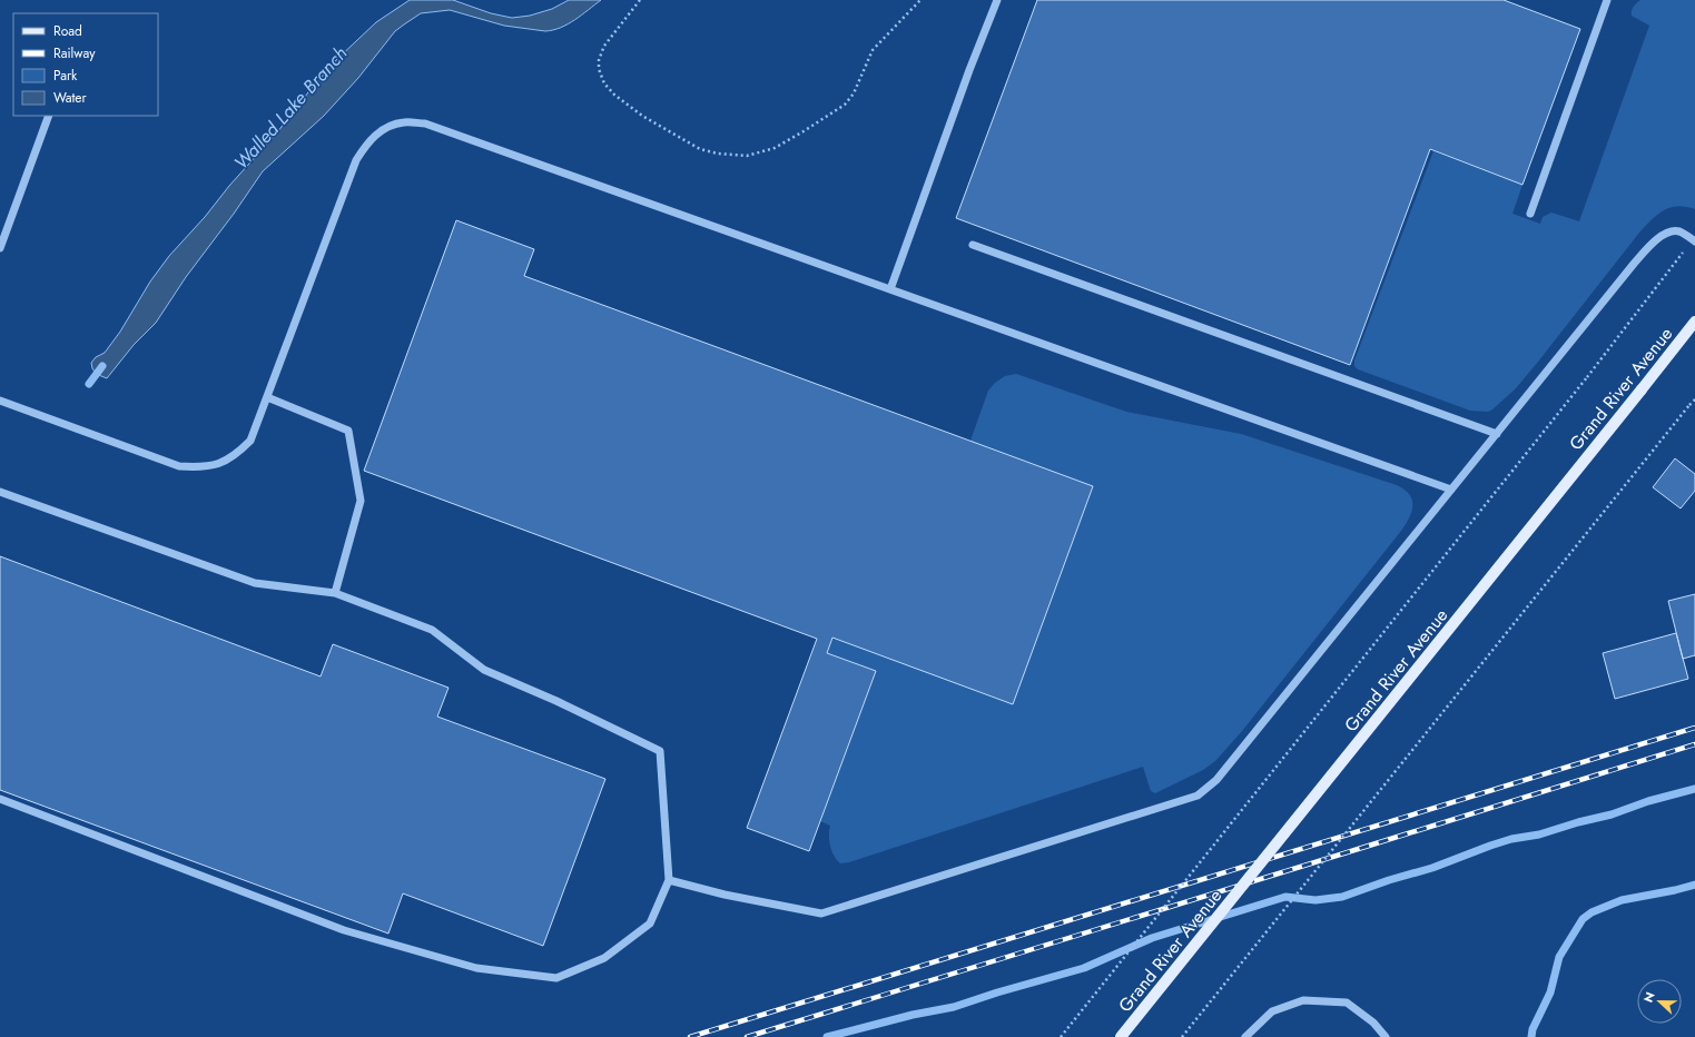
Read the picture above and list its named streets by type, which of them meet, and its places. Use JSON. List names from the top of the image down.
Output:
{
  "streets": {
    "main road": ["Grand River Avenue"]
  },
  "water": ["Walled Lake Branch"],
  "legend": [
    "Road",
    "Railway",
    "Park",
    "Water"
  ],
  "north": "left"
}
